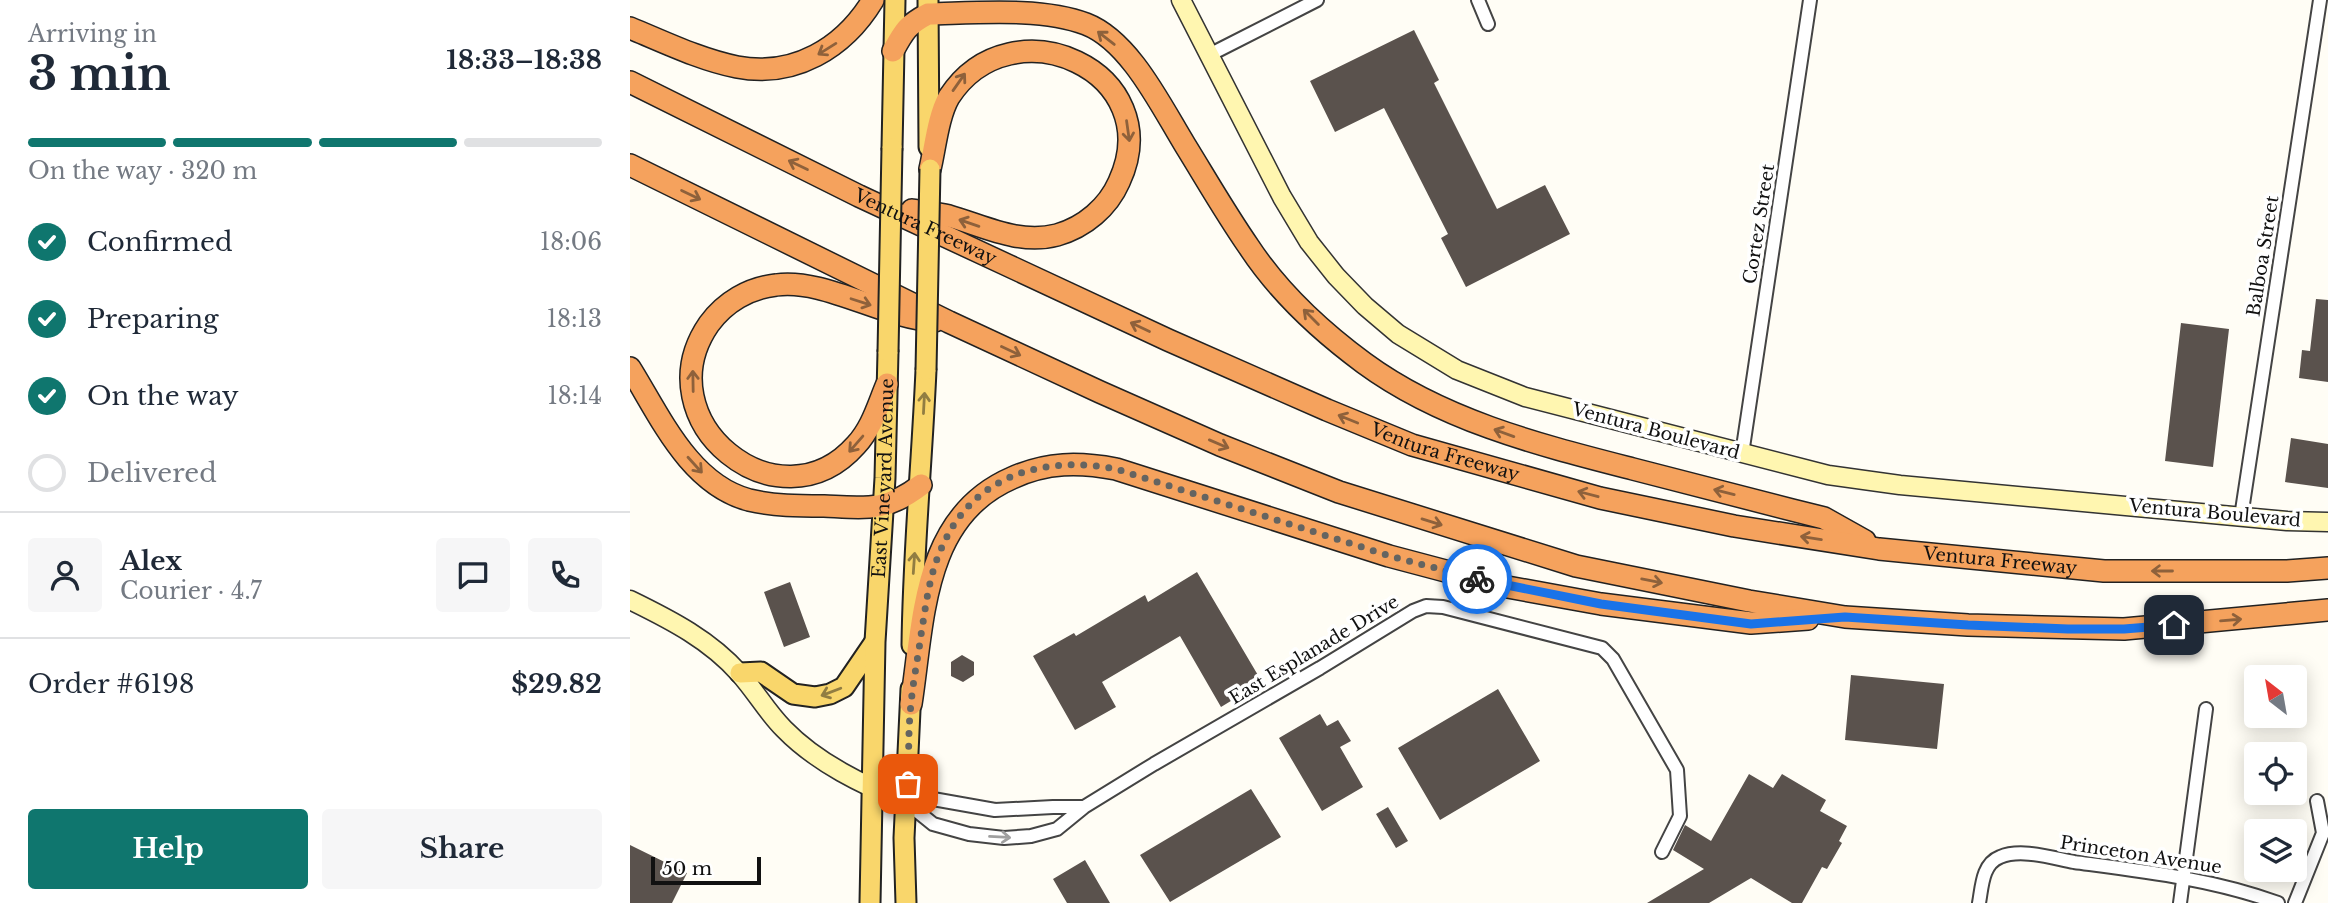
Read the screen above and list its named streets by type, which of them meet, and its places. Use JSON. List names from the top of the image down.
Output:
{
  "streets": {
    "highway": ["Ventura Freeway"],
    "main road": ["East Vineyard Avenue"],
    "street": [
      "Cortez Street",
      "Balboa Street",
      "Ventura Boulevard",
      "East Esplanade Drive",
      "Princeton Avenue"
    ]
  },
  "crossings": [
    ["Cortez Street", "Ventura Boulevard"],
    ["Balboa Street", "Ventura Boulevard"],
    ["East Vineyard Avenue", "East Esplanade Drive"]
  ],
  "scale_bar": "50 m",
  "north": "top left",
  "page": {
    "heading": ["3 min", "Arriving in", "18:33–18:38"],
    "panel": [
      "Alex",
      "Courier · 4.7",
      "Order #6198",
      "$29.82"
    ],
    "bar": "On the way · 320 m",
    "list": [
      ["Confirmed", "18:06"],
      ["Preparing", "18:13"],
      ["On the way", "18:14"],
      "Delivered"
    ],
    "buttons": ["Help", "Share"],
    "scale": "50 m"
  }
}
